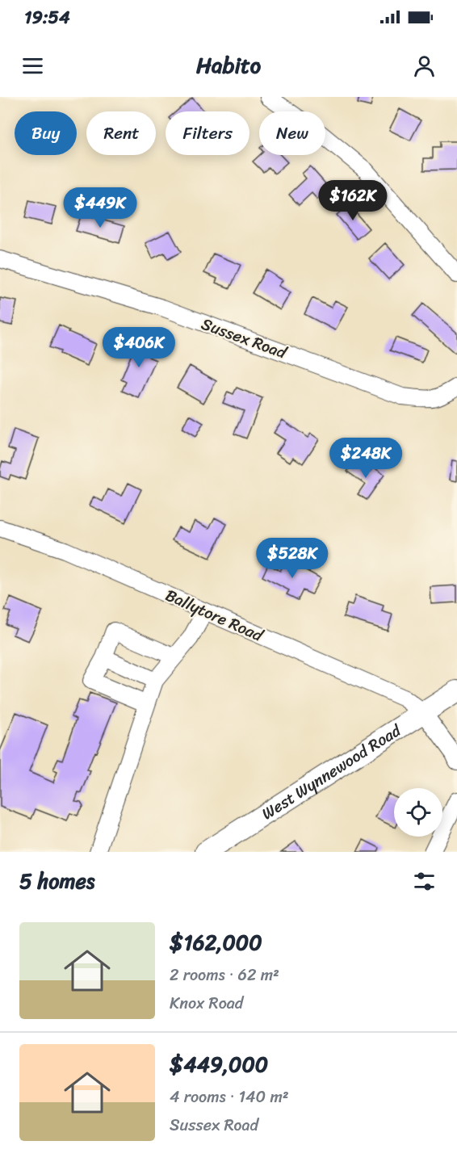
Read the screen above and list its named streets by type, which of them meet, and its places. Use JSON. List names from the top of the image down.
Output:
{
  "streets": {
    "main road": ["West Wynnewood Road"],
    "street": ["Sussex Road", "Ballytore Road"]
  },
  "crossings": [
    ["Ballytore Road", "West Wynnewood Road"]
  ],
  "page": {
    "status": "19:54",
    "header": "Habito",
    "chip": [
      "Buy",
      "Rent",
      "Filters",
      "New"
    ],
    "price": [
      "$162K",
      "$449K",
      "$406K",
      "$248K",
      "$528K"
    ],
    "heading": "5 homes",
    "list": [
      {
        "name": "$162,000",
        "note": "2 rooms · 62 m² · Knox Road"
      },
      {
        "name": "$449,000",
        "note": "4 rooms · 140 m² · Sussex Road"
      }
    ]
  }
}
